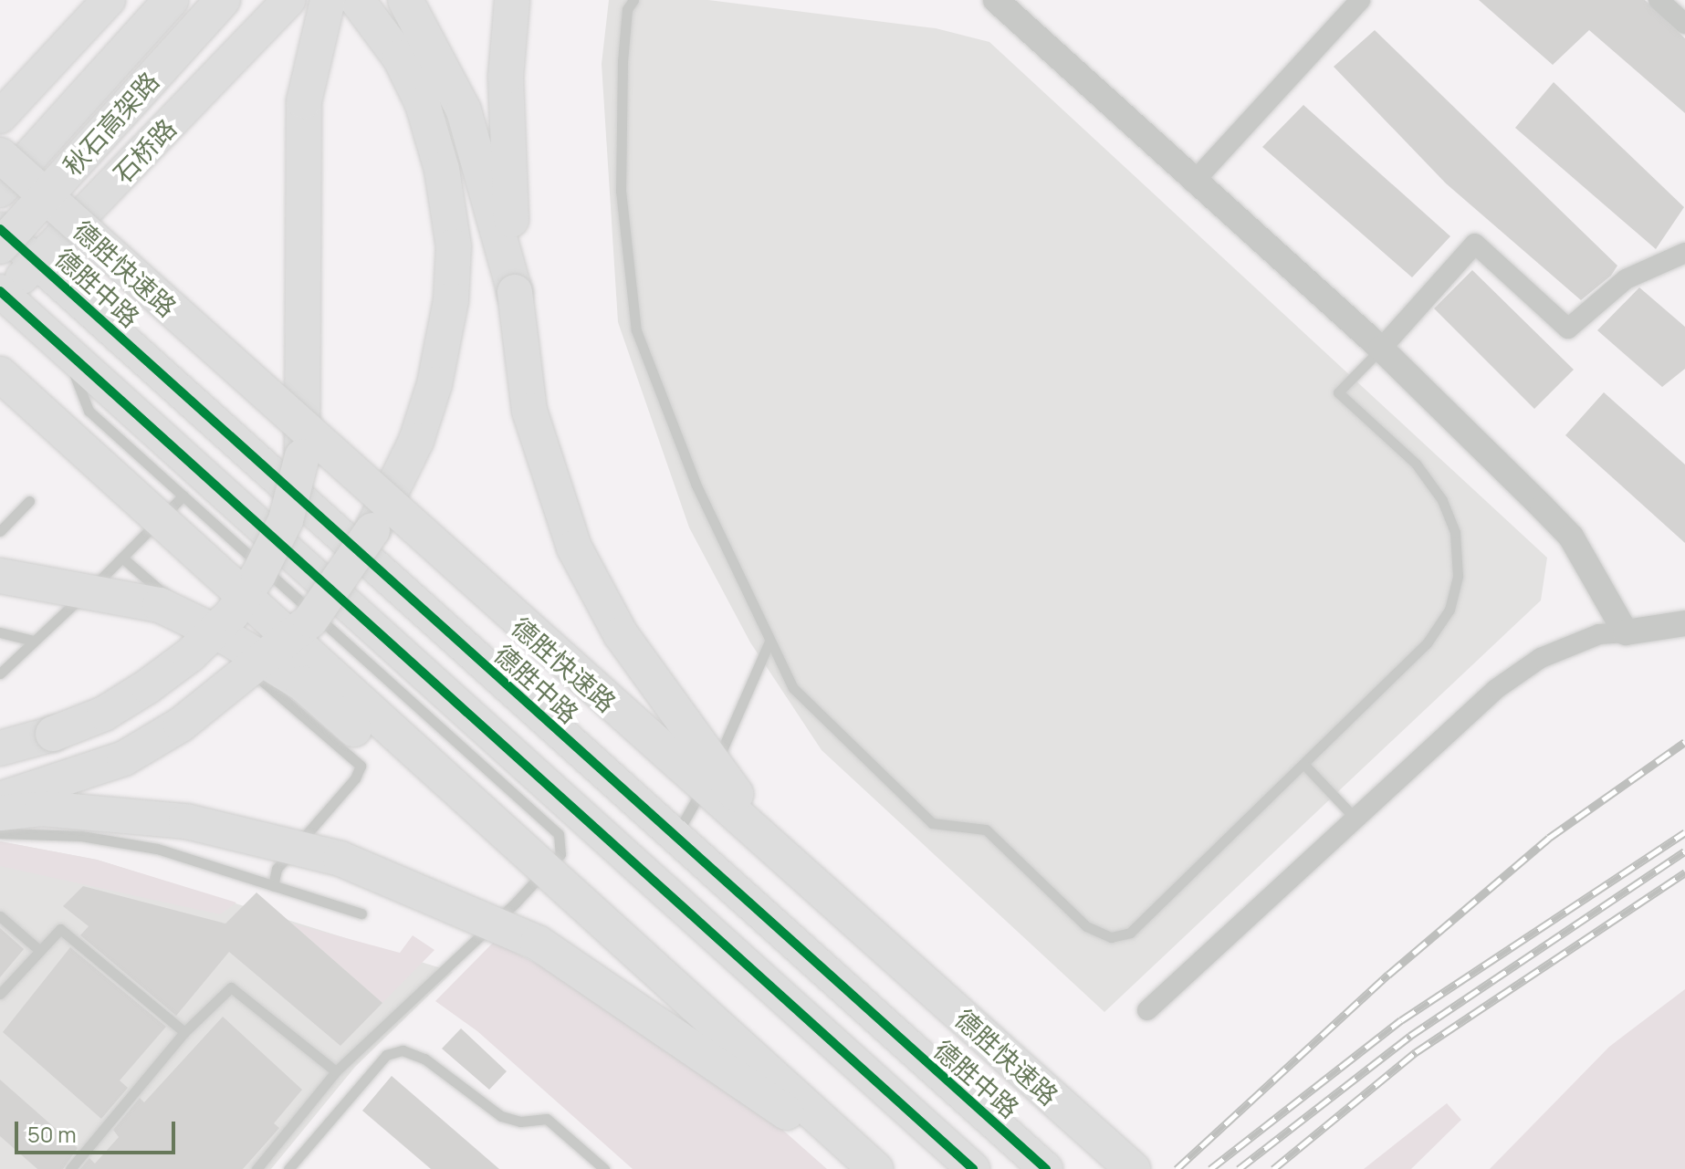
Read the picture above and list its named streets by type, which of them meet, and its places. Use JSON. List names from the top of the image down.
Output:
{
  "streets": {
    "highway": ["秋石高架路", "德胜快速路"],
    "main road": ["石桥路", "德胜中路"]
  },
  "crossings": [
    ["石桥路", "德胜中路"]
  ],
  "scale_bar": "50 m"
}
